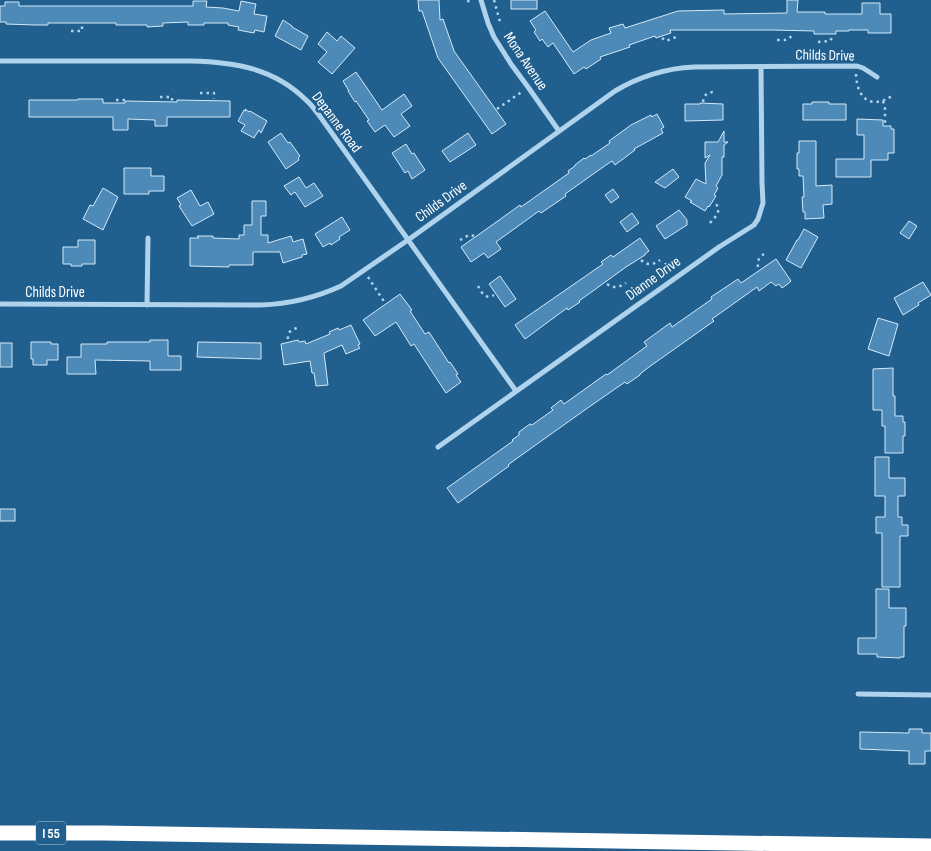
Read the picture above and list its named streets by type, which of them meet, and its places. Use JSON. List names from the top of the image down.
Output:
{
  "streets": {
    "highway": ["I 55"],
    "street": [
      "Childs Drive",
      "Mona Avenue",
      "Depanne Road",
      "Dianne Drive"
    ]
  },
  "crossings": [
    ["Childs Drive", "Mona Avenue"],
    ["Childs Drive", "Depanne Road"],
    ["Childs Drive", "Dianne Drive"],
    ["Depanne Road", "Dianne Drive"]
  ]
}
